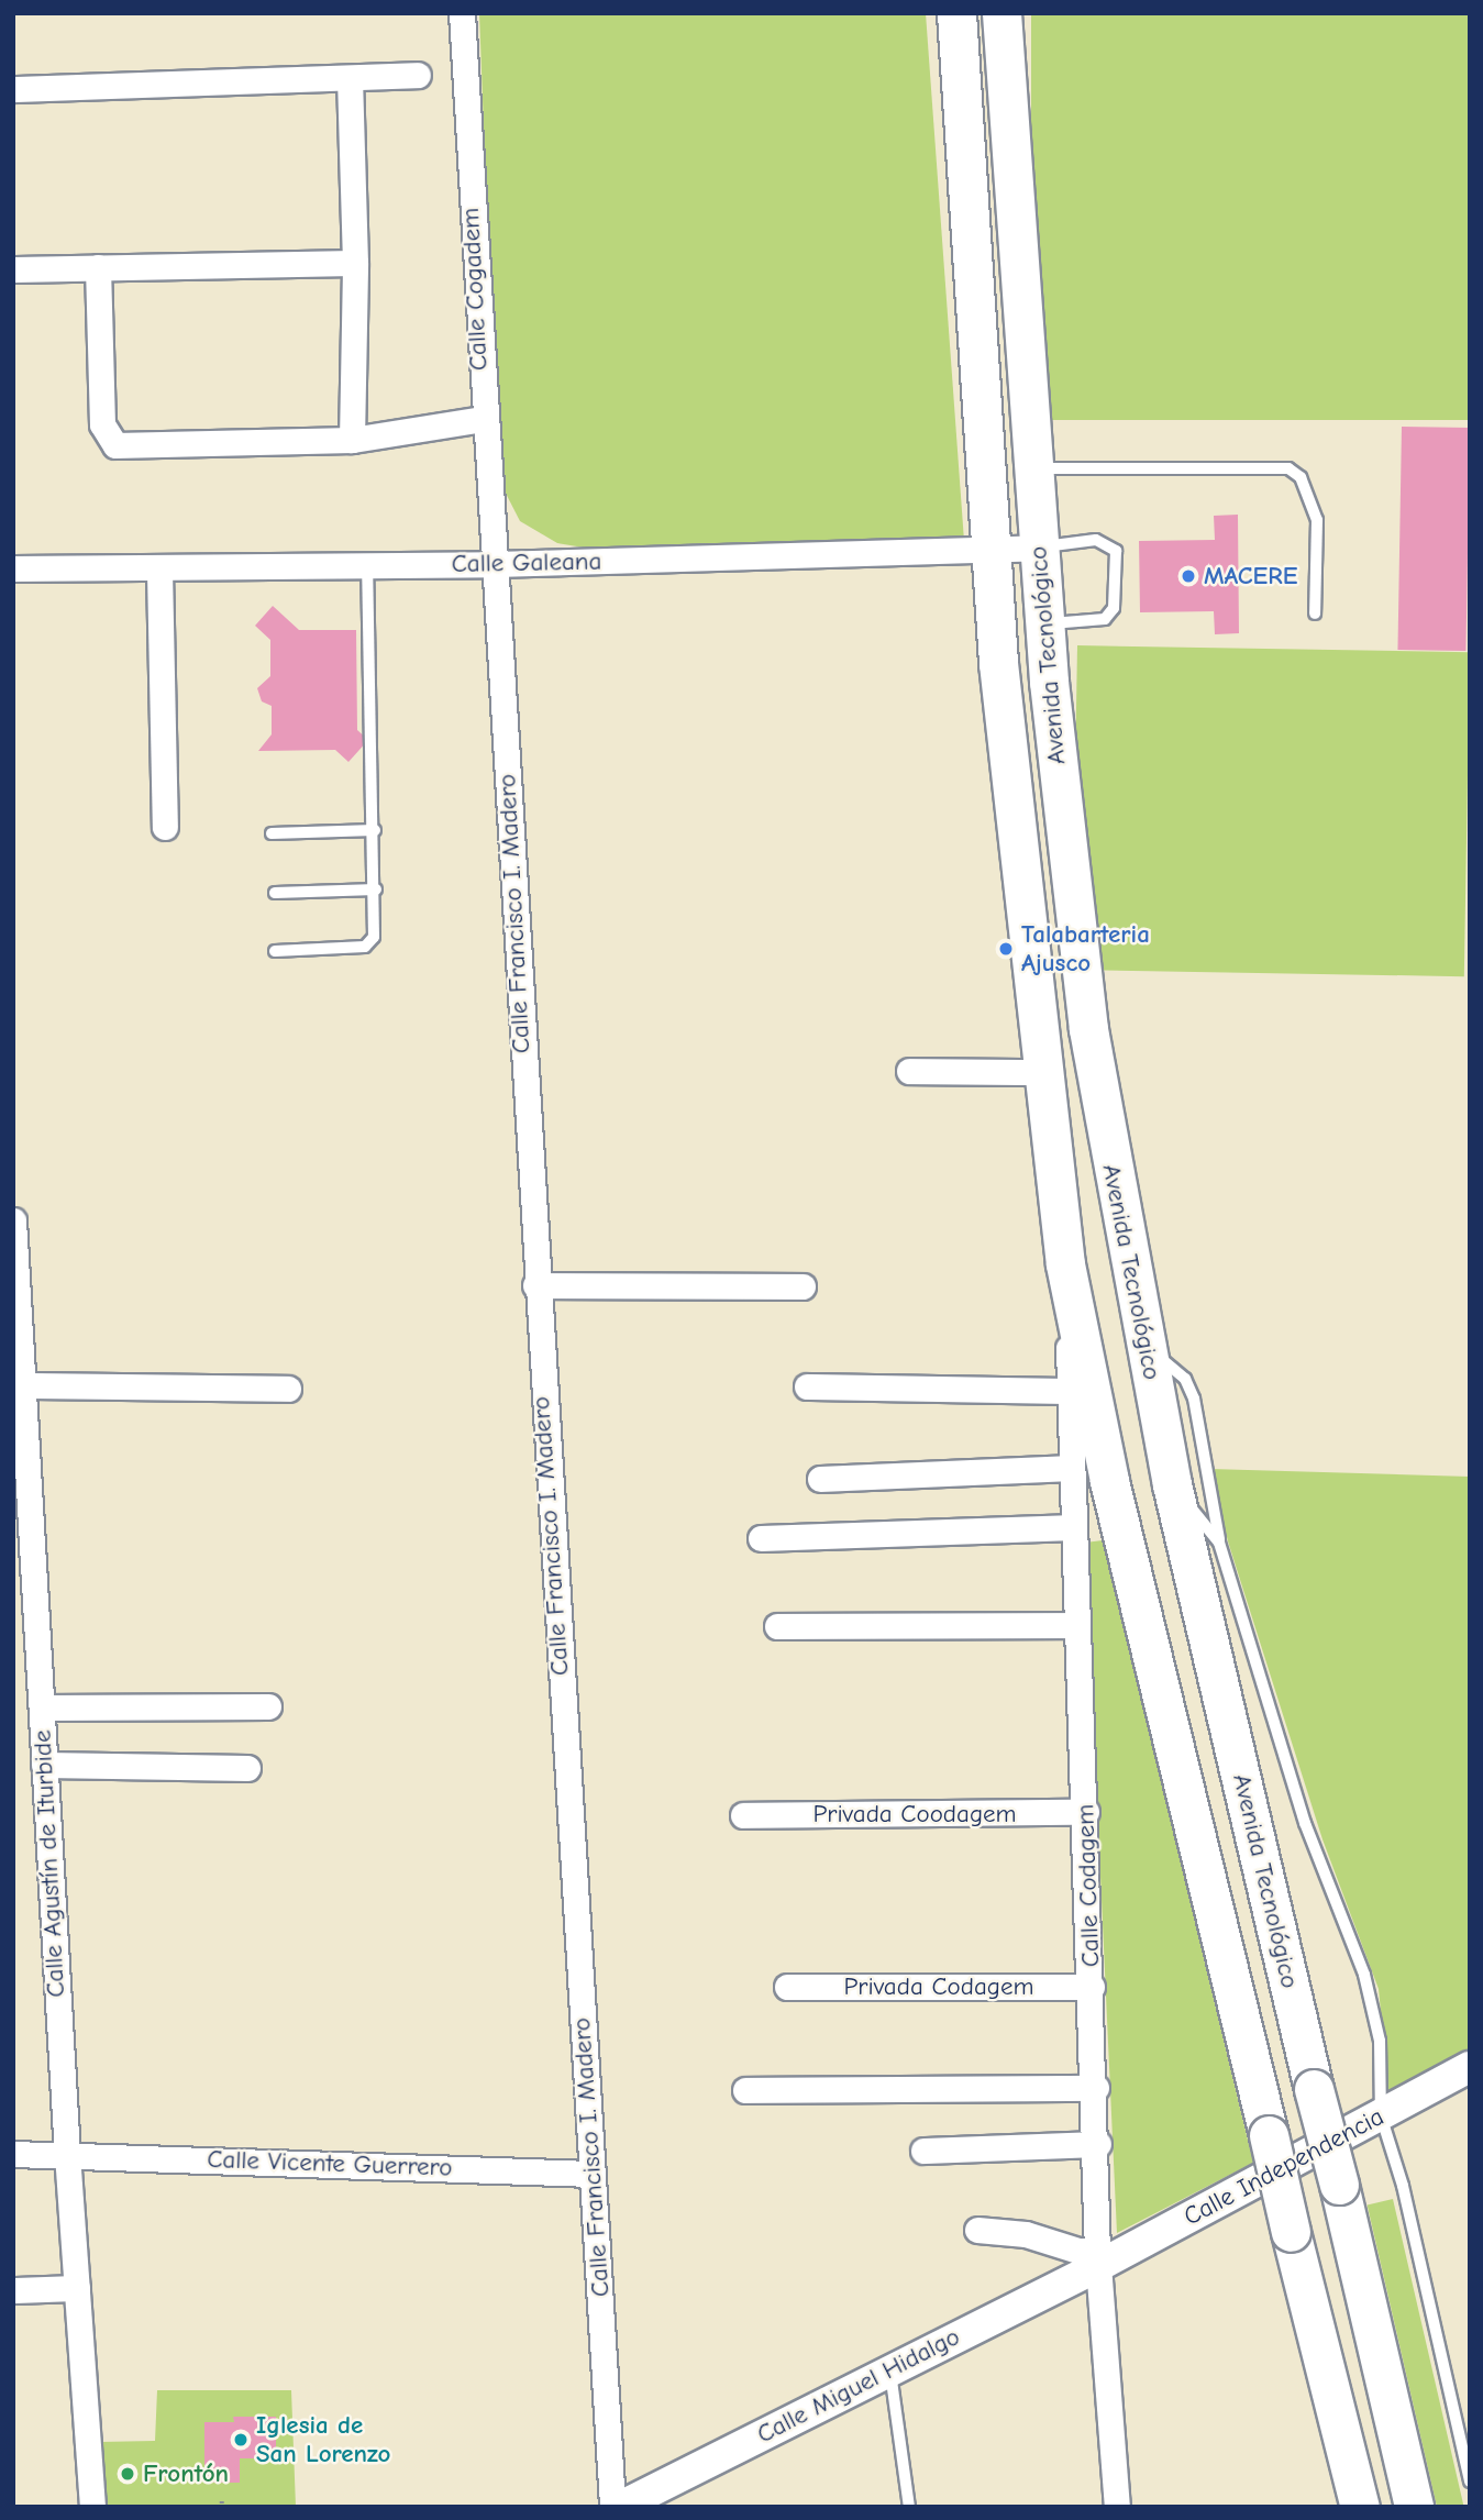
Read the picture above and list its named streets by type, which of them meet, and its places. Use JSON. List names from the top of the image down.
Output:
{
  "streets": {
    "main road": ["Avenida Tecnológico"],
    "street": [
      "Calle Cogadem",
      "Calle Galeana",
      "Calle Francisco I. Madero",
      "Privada Coodagem",
      "Calle Agustín de Iturbide",
      "Calle Codagem",
      "Privada Codagem",
      "Calle Vicente Guerrero",
      "Calle Independencia",
      "Calle Miguel Hidalgo"
    ]
  },
  "crossings": [
    ["Calle Cogadem", "Calle Galeana"],
    ["Calle Cogadem", "Calle Francisco I. Madero"],
    ["Calle Galeana", "Avenida Tecnológico"],
    ["Calle Galeana", "Calle Francisco I. Madero"],
    ["Avenida Tecnológico", "Calle Codagem"],
    ["Calle Francisco I. Madero", "Calle Vicente Guerrero"],
    ["Privada Coodagem", "Calle Codagem"],
    ["Calle Agustín de Iturbide", "Calle Vicente Guerrero"],
    ["Calle Codagem", "Privada Codagem"],
    ["Calle Codagem", "Calle Independencia"],
    ["Calle Codagem", "Calle Miguel Hidalgo"],
    ["Calle Independencia", "Calle Miguel Hidalgo"]
  ],
  "places": [
    "MACERE",
    "Talabarteria Ajusco",
    "Iglesia de San Lorenzo",
    "Frontón"
  ]
}
